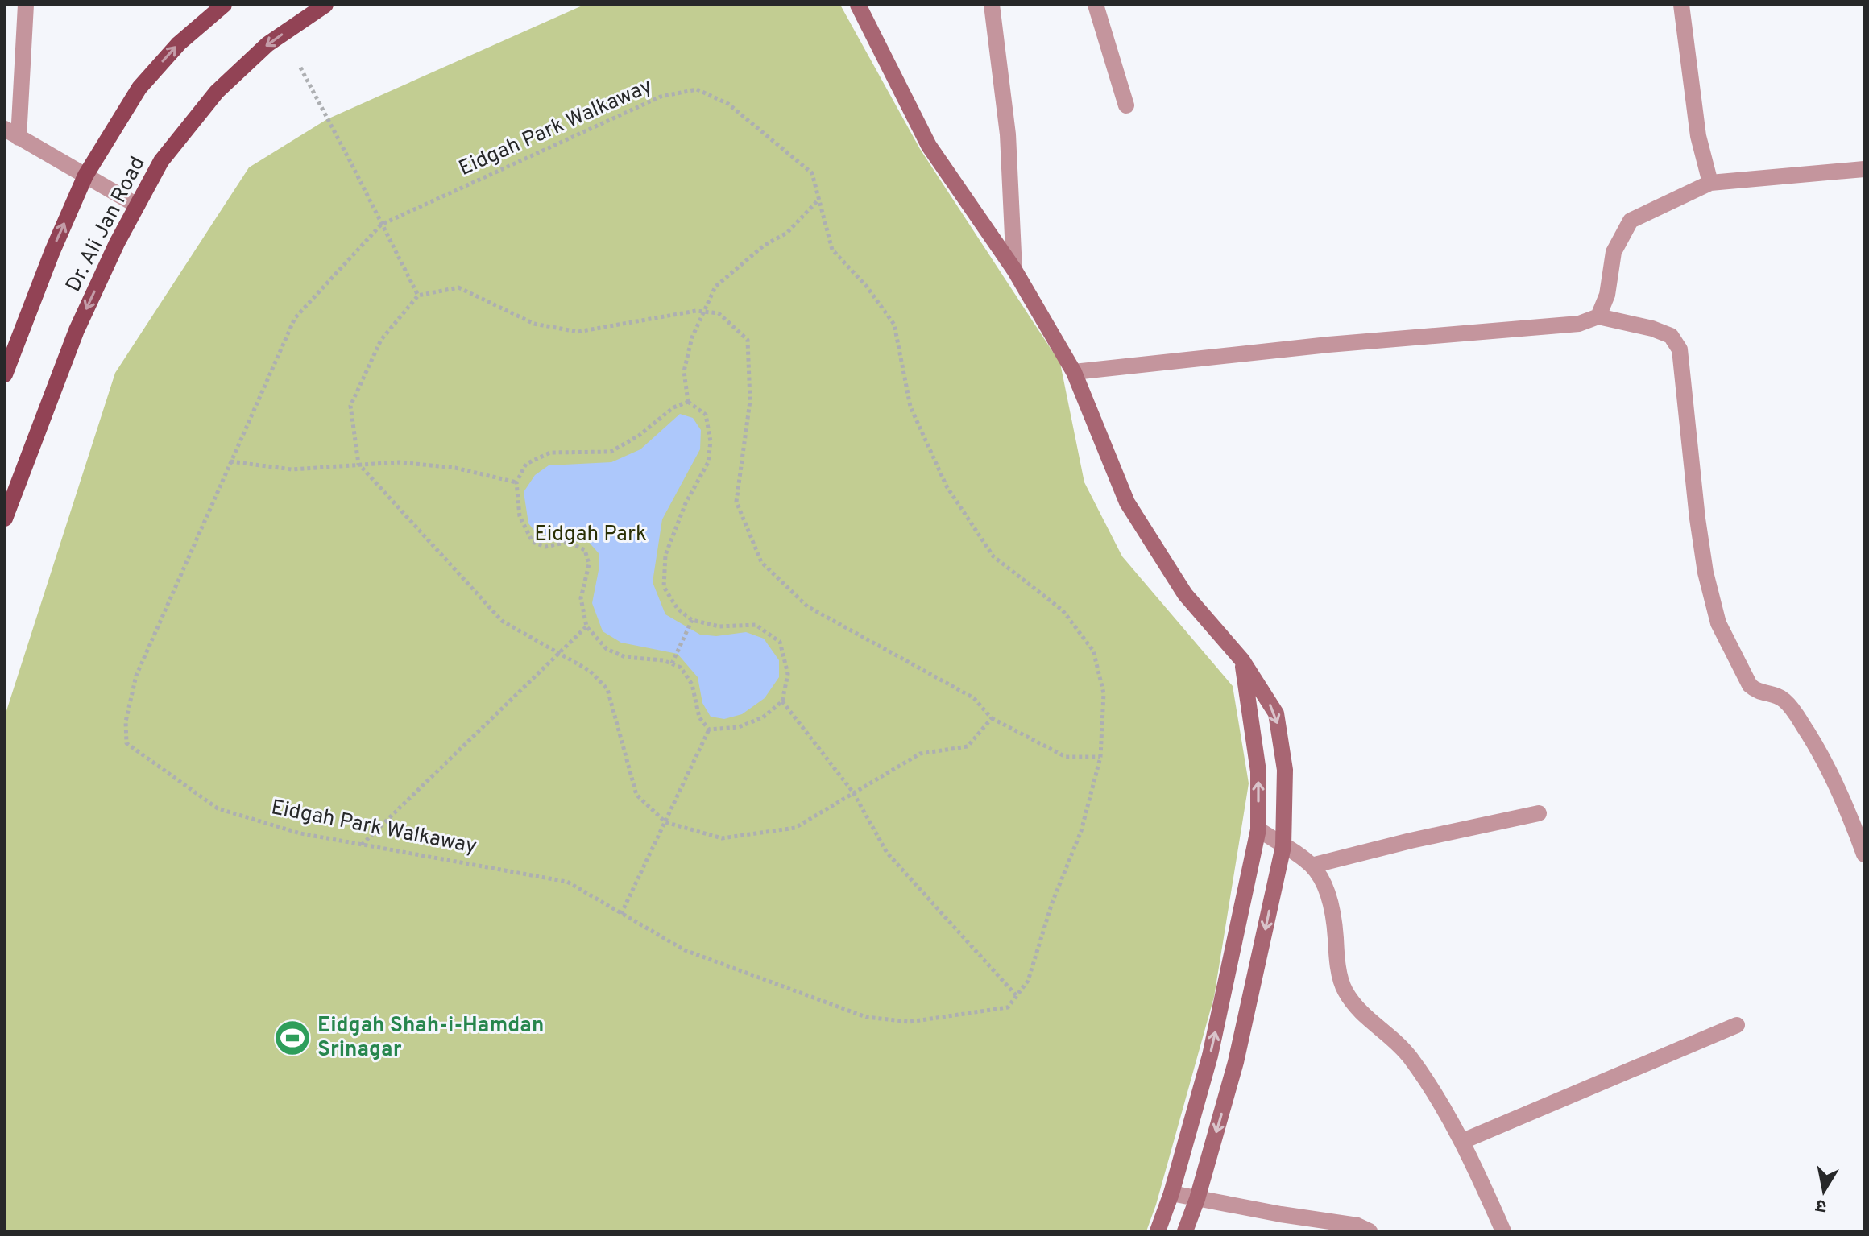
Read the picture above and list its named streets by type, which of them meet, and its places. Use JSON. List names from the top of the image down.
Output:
{
  "streets": {
    "main road": ["Dr. Ali Jan Road"],
    "path": ["Eidgah Park Walkaway"]
  },
  "parks": ["Eidgah Park"],
  "places": {
    "sports": ["Eidgah Shah-i-Hamdan Srinagar"]
  },
  "north": "bottom"
}
